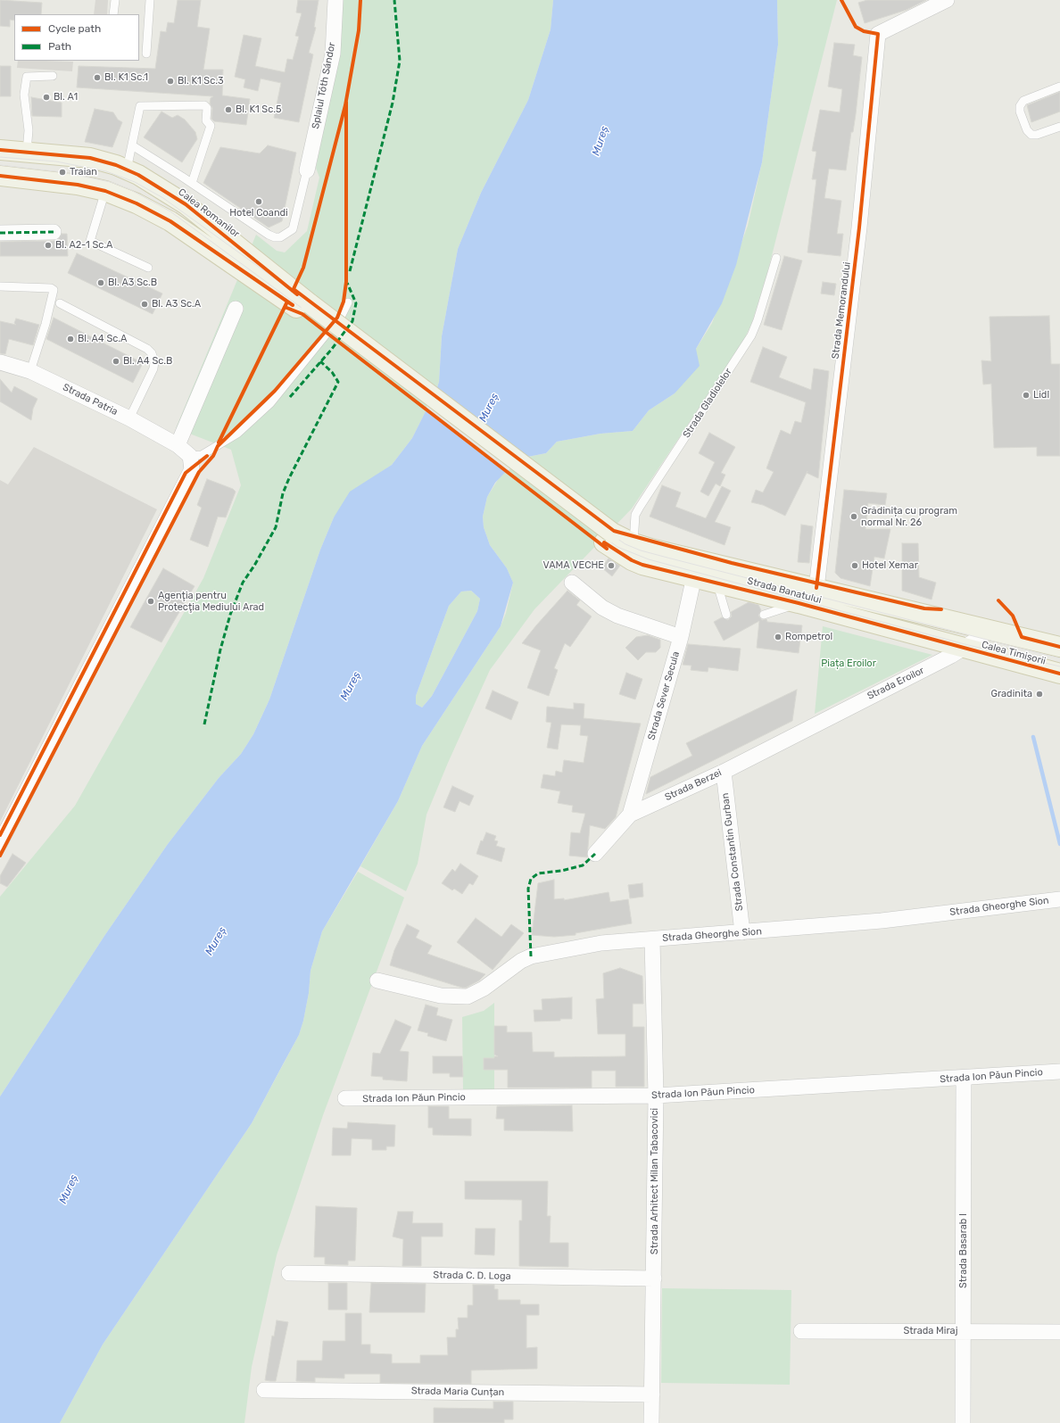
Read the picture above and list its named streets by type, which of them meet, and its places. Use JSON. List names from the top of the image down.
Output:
{
  "streets": {
    "main road": ["Calea Romanilor", "Strada Banatului", "Calea Timișorii"],
    "street": [
      "Splaiul Tóth Sándor",
      "Strada Memorandului",
      "Strada Patria",
      "Strada Eroilor",
      "Strada Sever Secula",
      "Strada Berzei",
      "Strada Constantin Gurban",
      "Strada Gheorghe Sion",
      "Strada Ion Păun Pincio",
      "Strada Arhitect Milan Tabacovici",
      "Strada Basarab I",
      "Strada C. D. Loga",
      "Strada Miraj",
      "Strada Maria Cunțan"
    ],
    "lane": ["Strada Gladiolelor"]
  },
  "crossings": [
    ["Strada Memorandului", "Strada Banatului"],
    ["Strada Gladiolelor", "Strada Banatului"],
    ["Strada Banatului", "Calea Timișorii"],
    ["Strada Banatului", "Strada Eroilor"],
    ["Strada Banatului", "Strada Sever Secula"],
    ["Calea Timișorii", "Strada Eroilor"],
    ["Strada Eroilor", "Strada Berzei"],
    ["Strada Sever Secula", "Strada Berzei"],
    ["Strada Berzei", "Strada Constantin Gurban"],
    ["Strada Constantin Gurban", "Strada Gheorghe Sion"],
    ["Strada Gheorghe Sion", "Strada Arhitect Milan Tabacovici"],
    ["Strada Ion Păun Pincio", "Strada Arhitect Milan Tabacovici"],
    ["Strada Ion Păun Pincio", "Strada Basarab I"],
    ["Strada Arhitect Milan Tabacovici", "Strada C. D. Loga"],
    ["Strada Arhitect Milan Tabacovici", "Strada Maria Cunțan"],
    ["Strada Basarab I", "Strada Miraj"]
  ],
  "water": ["Mureș"],
  "parks": ["Piața Eroilor"],
  "places": [
    "Bl. K1 Sc.1",
    "Bl. K1 Sc.3",
    "Bl. A1",
    "Bl. K1 Sc.5",
    "Traian",
    "Hotel Coandi",
    "Bl. A2-1 Sc.A",
    "Bl. A3 Sc.B",
    "Bl. A3 Sc.A",
    "Bl. A4 Sc.A",
    "Bl. A4 Sc.B",
    "Lidl",
    "Grădinița cu program normal Nr. 26",
    "VAMA VECHE",
    "Hotel Xemar",
    "Agenţia pentru Protecţia Mediului Arad",
    "Rompetrol",
    "Gradinita"
  ],
  "legend": ["Cycle path", "Path"]
}
